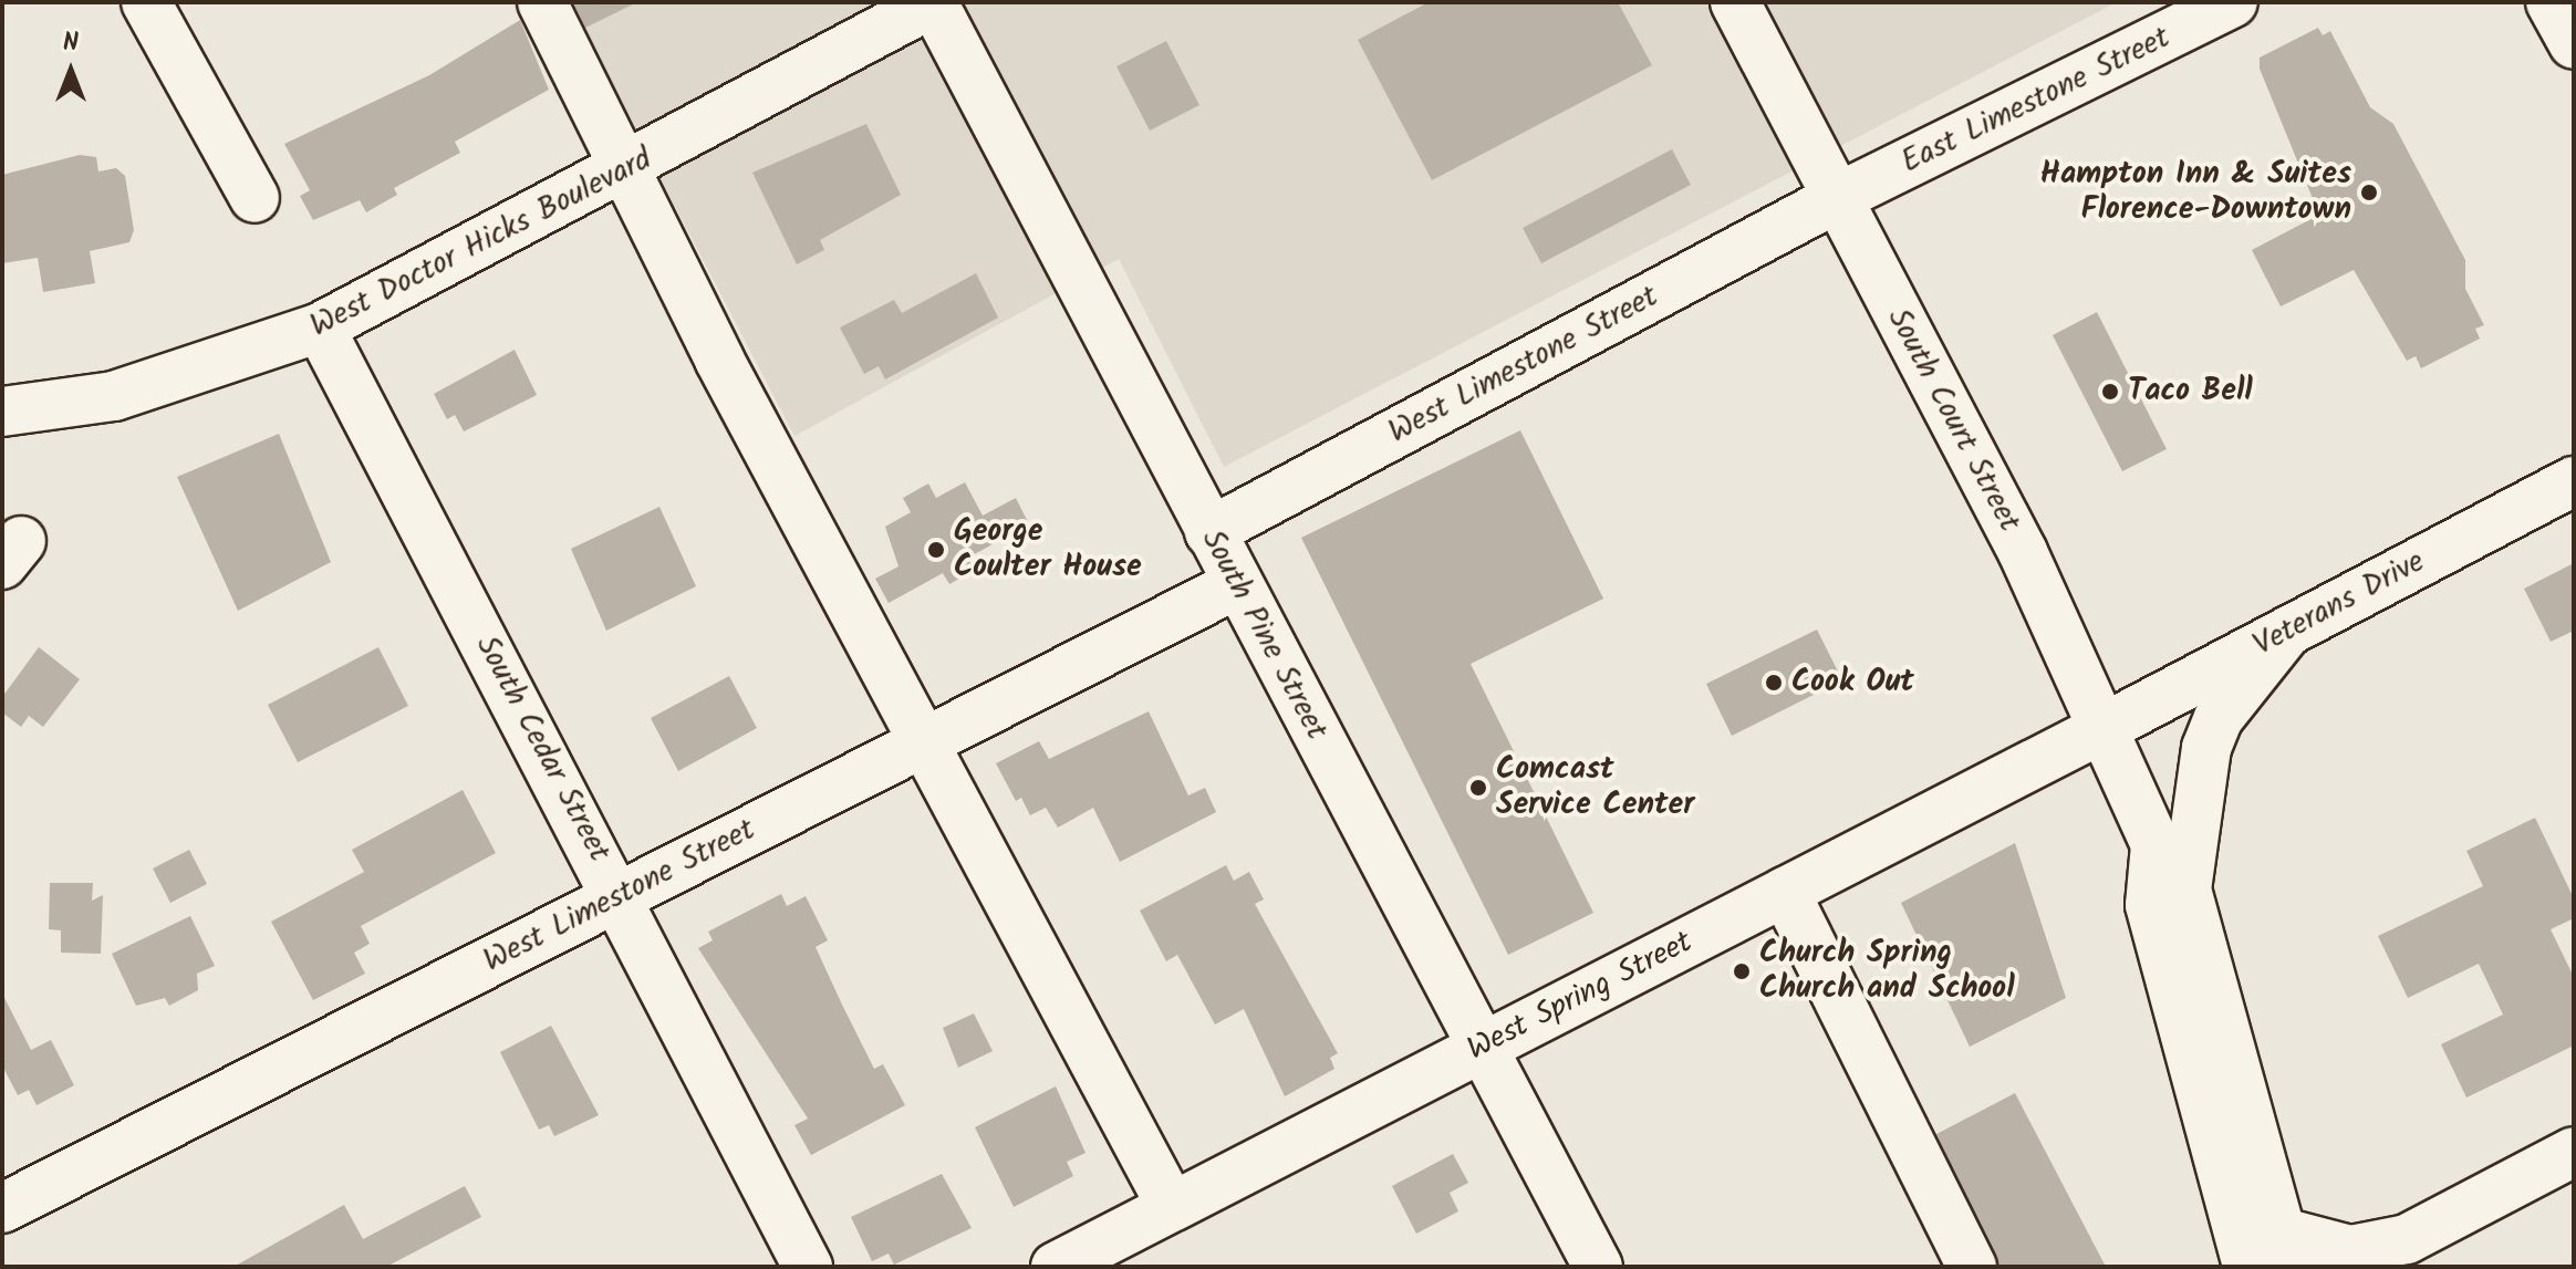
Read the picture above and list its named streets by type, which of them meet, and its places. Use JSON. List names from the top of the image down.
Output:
{
  "streets": {
    "main road": [
      "East Limestone Street",
      "West Doctor Hicks Boulevard",
      "West Limestone Street",
      "South Court Street",
      "Veterans Drive",
      "South Pine Street",
      "South Cedar Street",
      "West Spring Street"
    ]
  },
  "crossings": [
    ["East Limestone Street", "West Limestone Street"],
    ["East Limestone Street", "South Court Street"],
    ["West Doctor Hicks Boulevard", "South Pine Street"],
    ["West Doctor Hicks Boulevard", "South Cedar Street"],
    ["West Limestone Street", "South Court Street"],
    ["West Limestone Street", "South Pine Street"],
    ["West Limestone Street", "South Cedar Street"],
    ["South Court Street", "Veterans Drive"],
    ["South Court Street", "West Spring Street"],
    ["Veterans Drive", "West Spring Street"],
    ["South Pine Street", "West Spring Street"]
  ],
  "places": [
    "Hampton Inn & Suites Florence-Downtown",
    "Taco Bell",
    "George Coulter House",
    "Cook Out",
    "Comcast Service Center",
    "Church Spring Church and School"
  ],
  "north": "top"
}
